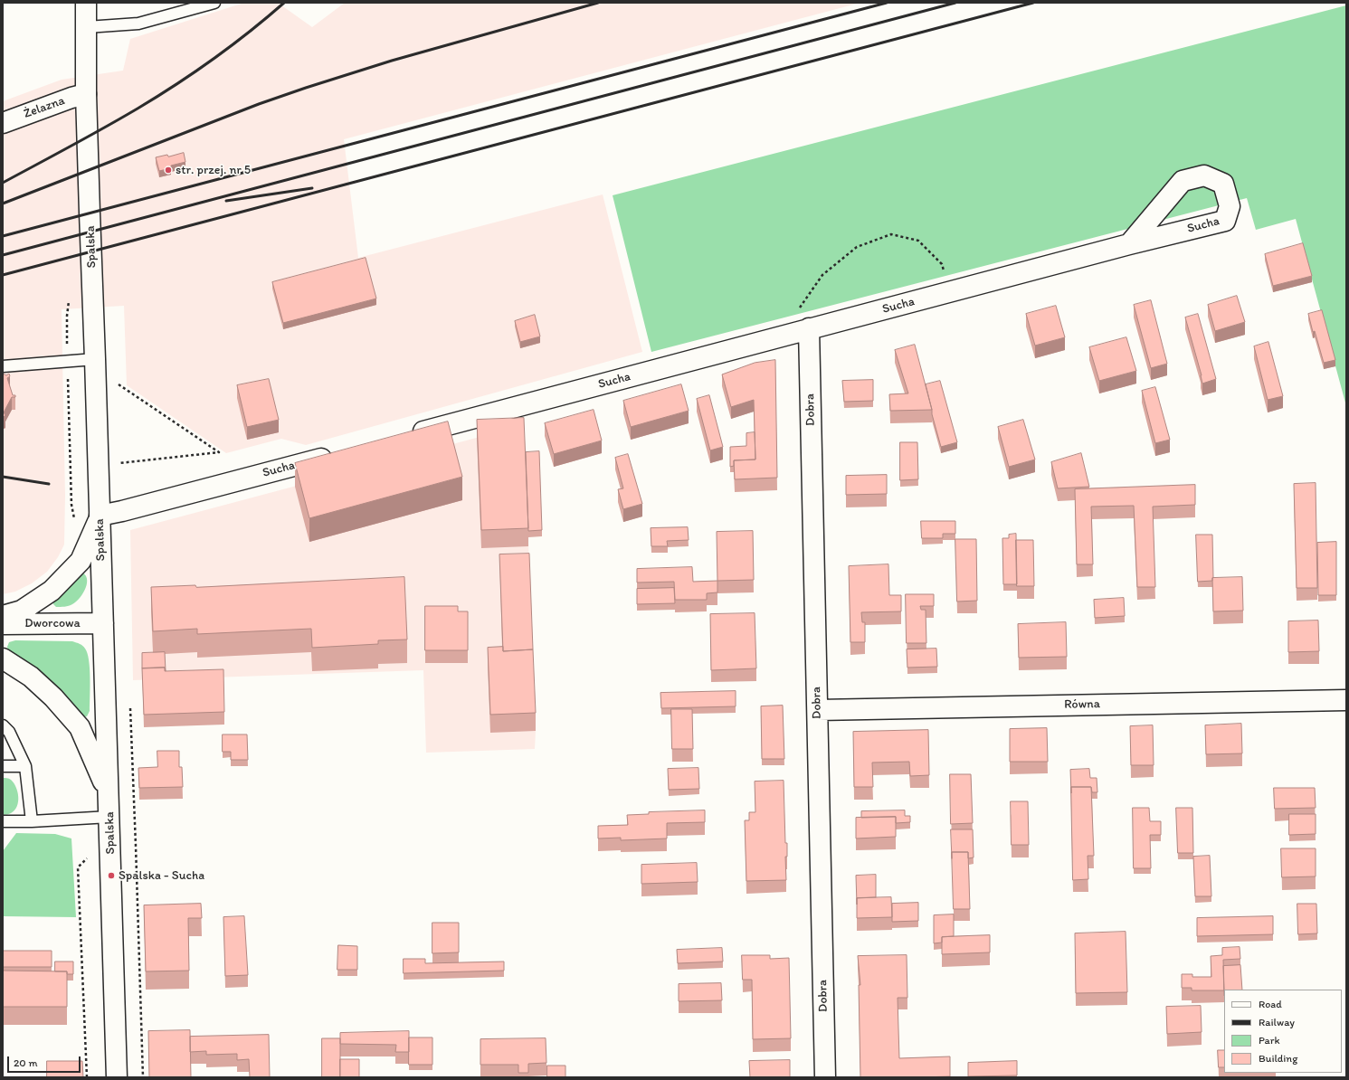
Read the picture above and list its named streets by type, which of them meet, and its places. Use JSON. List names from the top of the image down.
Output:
{
  "streets": {
    "street": [
      "Żelazna",
      "Sucha",
      "Spalska",
      "Dobra",
      "Dworcowa",
      "Równa"
    ]
  },
  "crossings": [
    ["Żelazna", "Spalska"],
    ["Sucha", "Spalska"],
    ["Sucha", "Dobra"],
    ["Spalska", "Dworcowa"],
    ["Dobra", "Równa"]
  ],
  "places": ["str. przej. nr 5", "Spalska - Sucha"],
  "legend": [
    "Road",
    "Railway",
    "Park",
    "Building"
  ],
  "scale_bar": "20 m"
}
